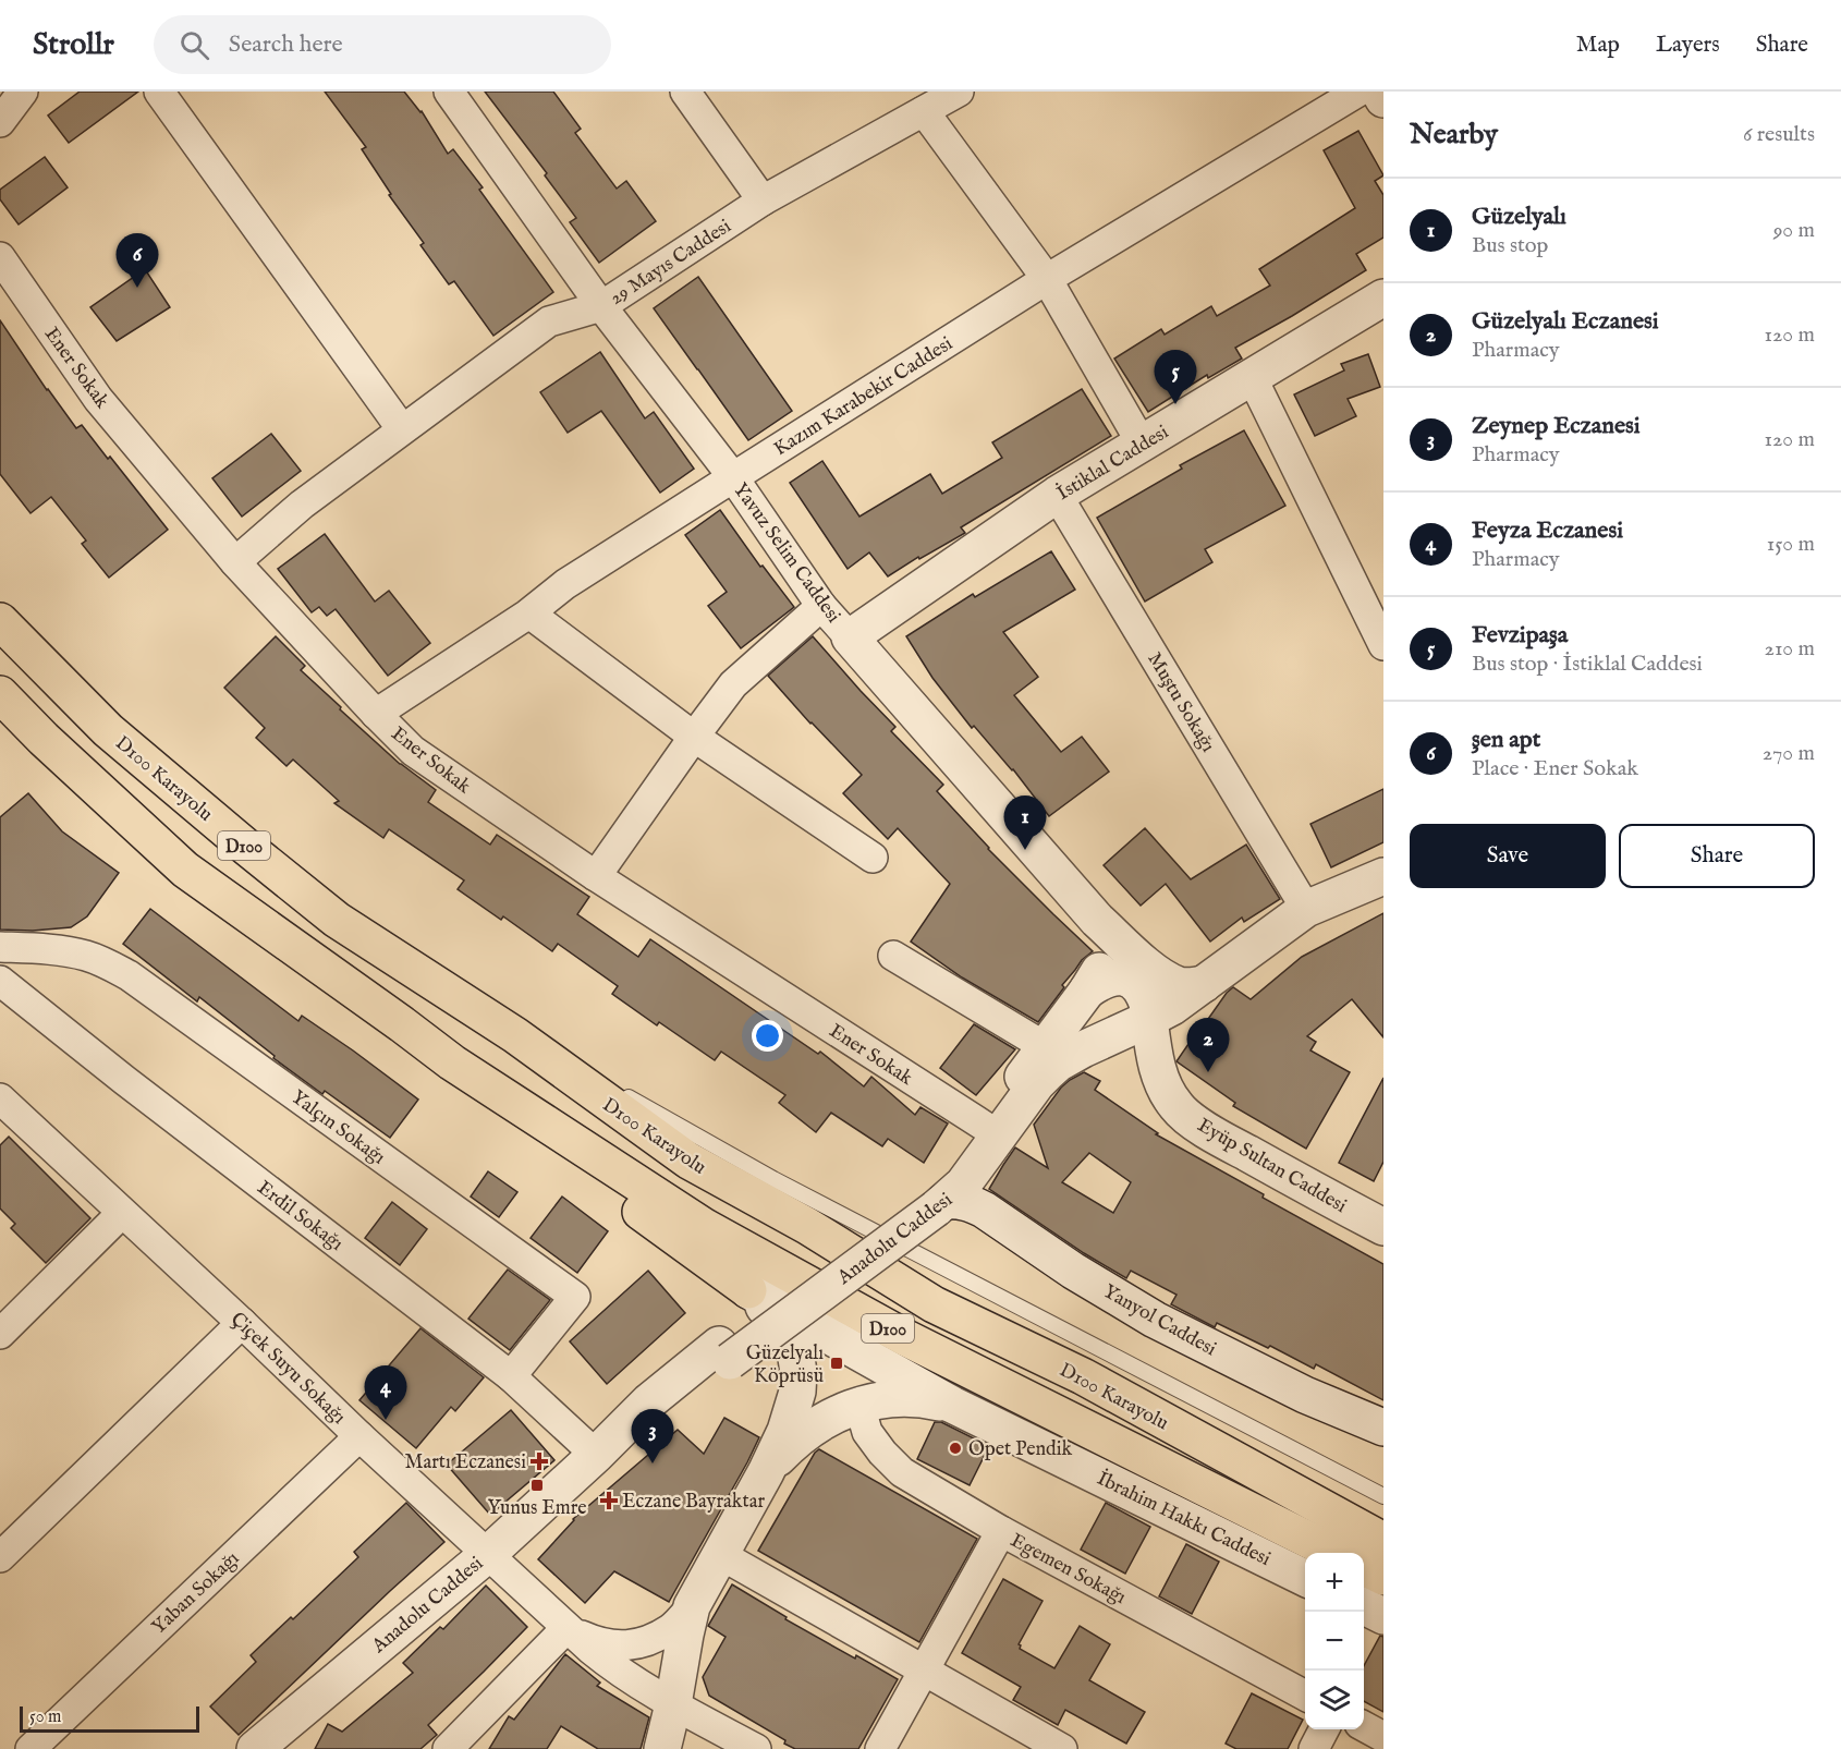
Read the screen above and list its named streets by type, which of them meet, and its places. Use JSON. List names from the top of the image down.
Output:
{
  "streets": {
    "highway": ["D100 Karayolu", "D100"],
    "street": [
      "29 Mayıs Caddesi",
      "Ener Sokak",
      "Kazım Karabekir Caddesi",
      "İstiklal Caddesi",
      "Yavuz Selim Caddesi",
      "Muştu Sokağı",
      "Yalçın Sokağı",
      "Eyüp Sultan Caddesi",
      "Erdil Sokağı",
      "Anadolu Caddesi",
      "Yanyol Caddesi",
      "Çiçek Suyu Sokağı",
      "İbrahim Hakkı Caddesi",
      "Egemen Sokağı",
      "Yaban Sokağı"
    ]
  },
  "crossings": [
    ["29 Mayıs Caddesi", "Ener Sokak"],
    ["29 Mayıs Caddesi", "Yavuz Selim Caddesi"],
    ["Ener Sokak", "Kazım Karabekir Caddesi"],
    ["Ener Sokak", "Anadolu Caddesi"],
    ["Kazım Karabekir Caddesi", "Yavuz Selim Caddesi"],
    ["İstiklal Caddesi", "Yavuz Selim Caddesi"],
    ["İstiklal Caddesi", "Muştu Sokağı"],
    ["Yavuz Selim Caddesi", "Anadolu Caddesi"],
    ["Muştu Sokağı", "Anadolu Caddesi"],
    ["Yalçın Sokağı", "Erdil Sokağı"],
    ["Eyüp Sultan Caddesi", "Anadolu Caddesi"],
    ["Erdil Sokağı", "Anadolu Caddesi"],
    ["Anadolu Caddesi", "Yanyol Caddesi"],
    ["Anadolu Caddesi", "Çiçek Suyu Sokağı"],
    ["Çiçek Suyu Sokağı", "Yaban Sokağı"]
  ],
  "places": {
    "transit": ["Güzelyalı Köprüsü", "Yunus Emre"],
    "other": ["Opet Pendik"],
    "health": ["Martı Eczanesi", "Eczane Bayraktar"]
  },
  "scale_bar": "50 m",
  "page": {
    "header": "Strollr",
    "search": "Search here",
    "nav": ["Map", "Layers", "Share"],
    "heading": ["Nearby", "6 results"],
    "list": [
      {
        "mark": "1",
        "name": "Güzelyalı",
        "note": "Bus stop",
        "value": "90 m"
      },
      {
        "mark": "2",
        "name": "Güzelyalı Eczanesi",
        "note": "Pharmacy",
        "value": "120 m"
      },
      {
        "mark": "3",
        "name": "Zeynep Eczanesi",
        "note": "Pharmacy",
        "value": "120 m"
      },
      {
        "mark": "4",
        "name": "Feyza Eczanesi",
        "note": "Pharmacy",
        "value": "150 m"
      },
      {
        "mark": "5",
        "name": "Fevzipaşa",
        "note": "Bus stop · İstiklal Caddesi",
        "value": "210 m"
      },
      {
        "mark": "6",
        "name": "şen apt",
        "note": "Place · Ener Sokak",
        "value": "270 m"
      }
    ],
    "pins": [
      "6",
      "5",
      "1",
      "2",
      "4",
      "3"
    ],
    "buttons": ["Save", "Share"],
    "map_buttons": ["+", "−"],
    "scale": "50 m"
  }
}
